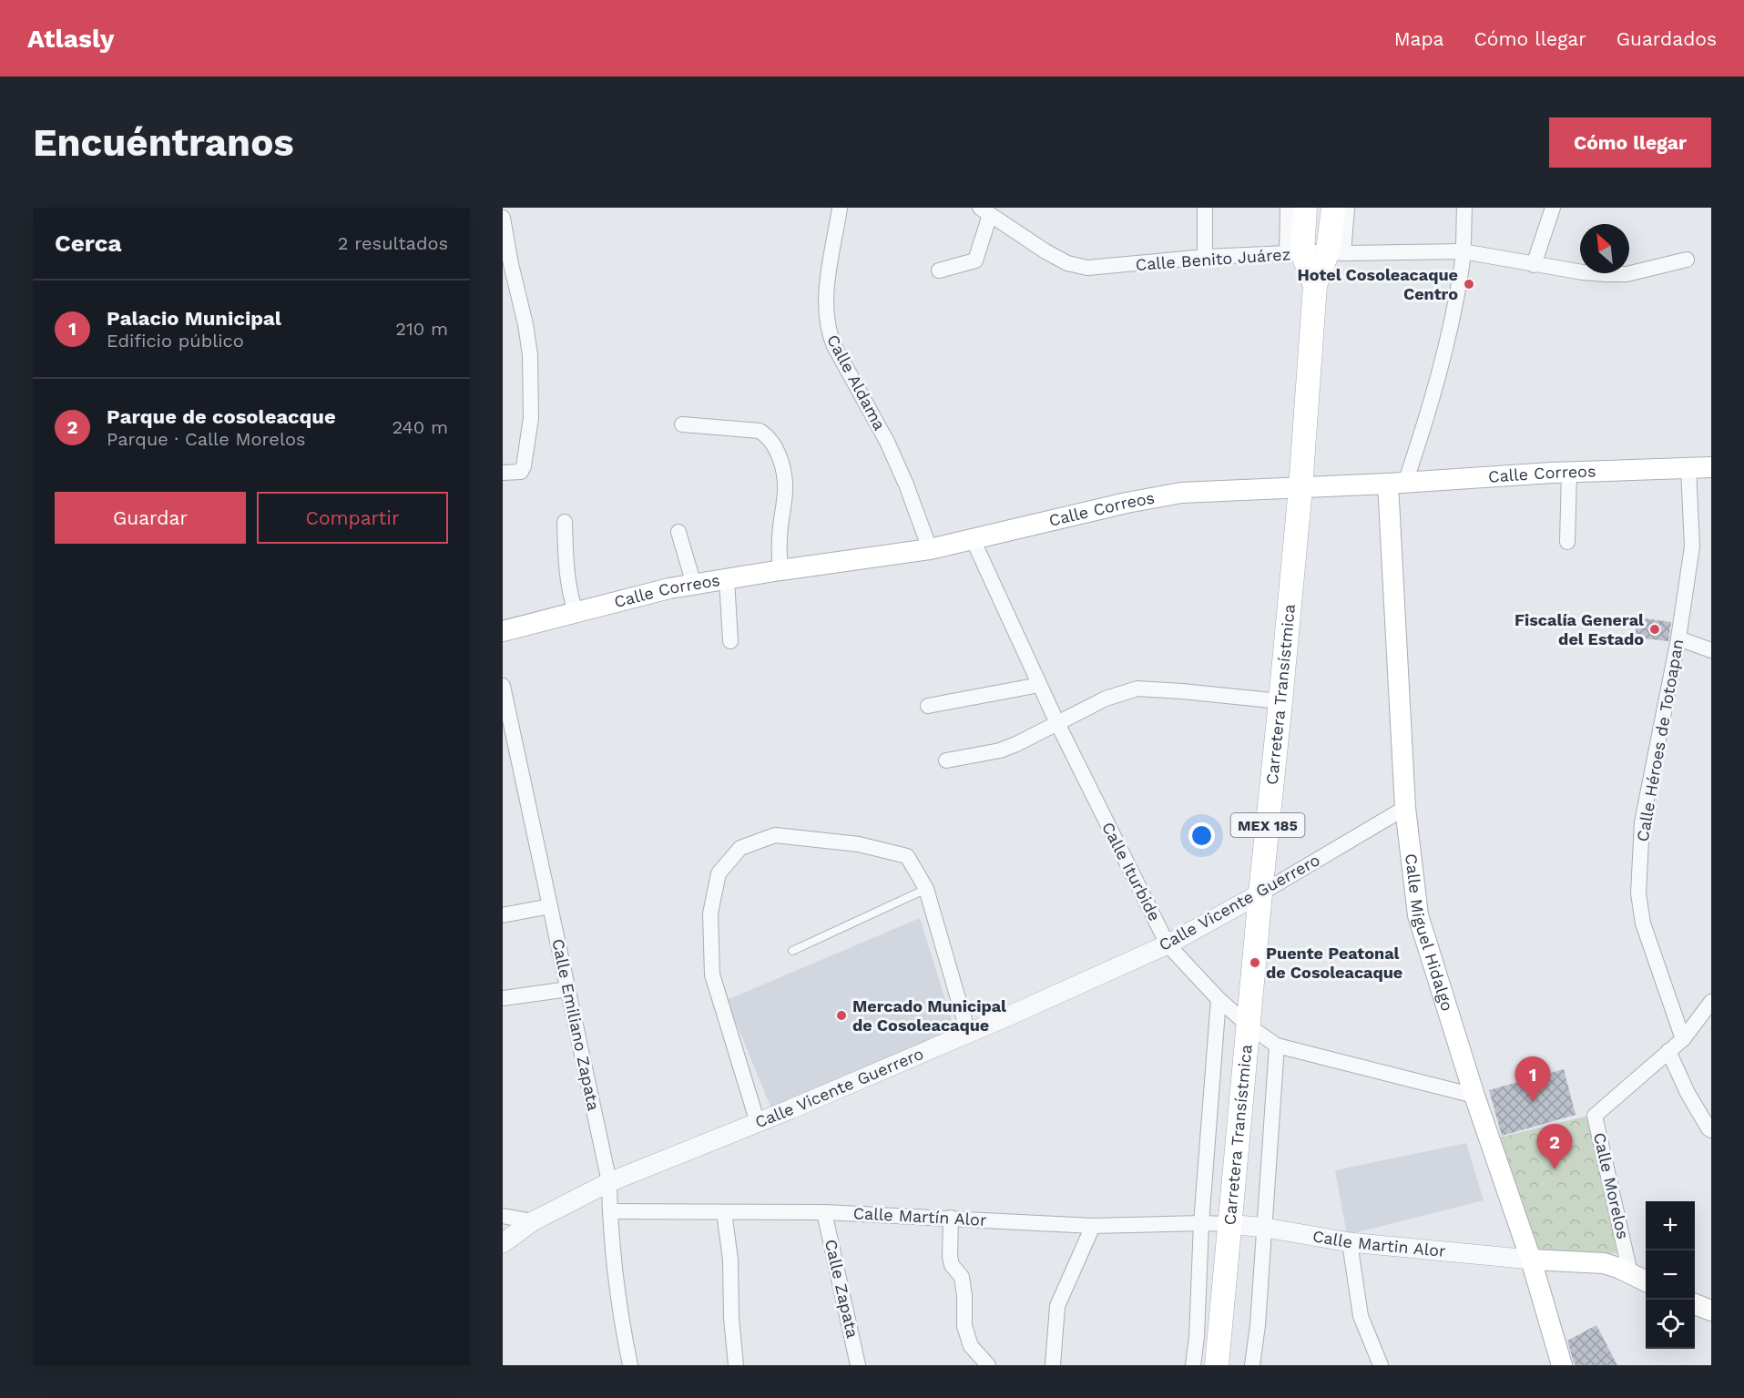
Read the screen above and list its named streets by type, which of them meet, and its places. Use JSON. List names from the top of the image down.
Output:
{
  "streets": {
    "main road": [
      "Calle Correos",
      "Carretera Transístmica",
      "MEX 185",
      "Calle Miguel Hidalgo"
    ],
    "street": [
      "Calle Benito Juárez",
      "Calle Aldama",
      "Calle Héroes de Totoapan",
      "Calle Iturbide",
      "Calle Vicente Guerrero",
      "Calle Emiliano Zapata",
      "Calle Morelos",
      "Calle Martín Alor",
      "Calle Martin Alor",
      "Calle Zapata"
    ]
  },
  "crossings": [
    ["Calle Benito Juárez", "Carretera Transístmica"],
    ["Calle Aldama", "Calle Correos"],
    ["Calle Correos", "Carretera Transístmica"],
    ["Calle Correos", "Calle Héroes de Totoapan"],
    ["Calle Correos", "Calle Iturbide"],
    ["Calle Correos", "Calle Miguel Hidalgo"],
    ["Carretera Transístmica", "Calle Iturbide"],
    ["Carretera Transístmica", "Calle Vicente Guerrero"],
    ["Carretera Transístmica", "Calle Martín Alor"],
    ["Carretera Transístmica", "Calle Martin Alor"],
    ["Calle Héroes de Totoapan", "Calle Morelos"],
    ["Calle Iturbide", "Calle Vicente Guerrero"],
    ["Calle Iturbide", "Calle Miguel Hidalgo"],
    ["Calle Vicente Guerrero", "Calle Miguel Hidalgo"],
    ["Calle Vicente Guerrero", "Calle Emiliano Zapata"],
    ["Calle Miguel Hidalgo", "Calle Martin Alor"],
    ["Calle Emiliano Zapata", "Calle Martín Alor"],
    ["Calle Martín Alor", "Calle Martin Alor"],
    ["Calle Martín Alor", "Calle Zapata"]
  ],
  "places": [
    "Hotel Cosoleacaque Centro",
    "Fiscalía General del Estado",
    "Puente Peatonal de Cosoleacaque",
    "Mercado Municipal de Cosoleacaque"
  ],
  "north": "top left",
  "page": {
    "header": "Atlasly",
    "nav": ["Mapa", "Cómo llegar", "Guardados"],
    "buttons": [
      "Cómo llegar",
      ["Guardar", "Compartir"]
    ],
    "title": "Encuéntranos",
    "heading": ["Cerca", "2 resultados"],
    "list": [
      {
        "mark": "1",
        "name": "Palacio Municipal",
        "note": "Edificio público",
        "value": "210 m"
      },
      {
        "mark": "2",
        "name": "Parque de cosoleacque",
        "note": "Parque · Calle Morelos",
        "value": "240 m"
      }
    ],
    "pins": ["1", "2"],
    "map_buttons": ["+", "−"]
  }
}
